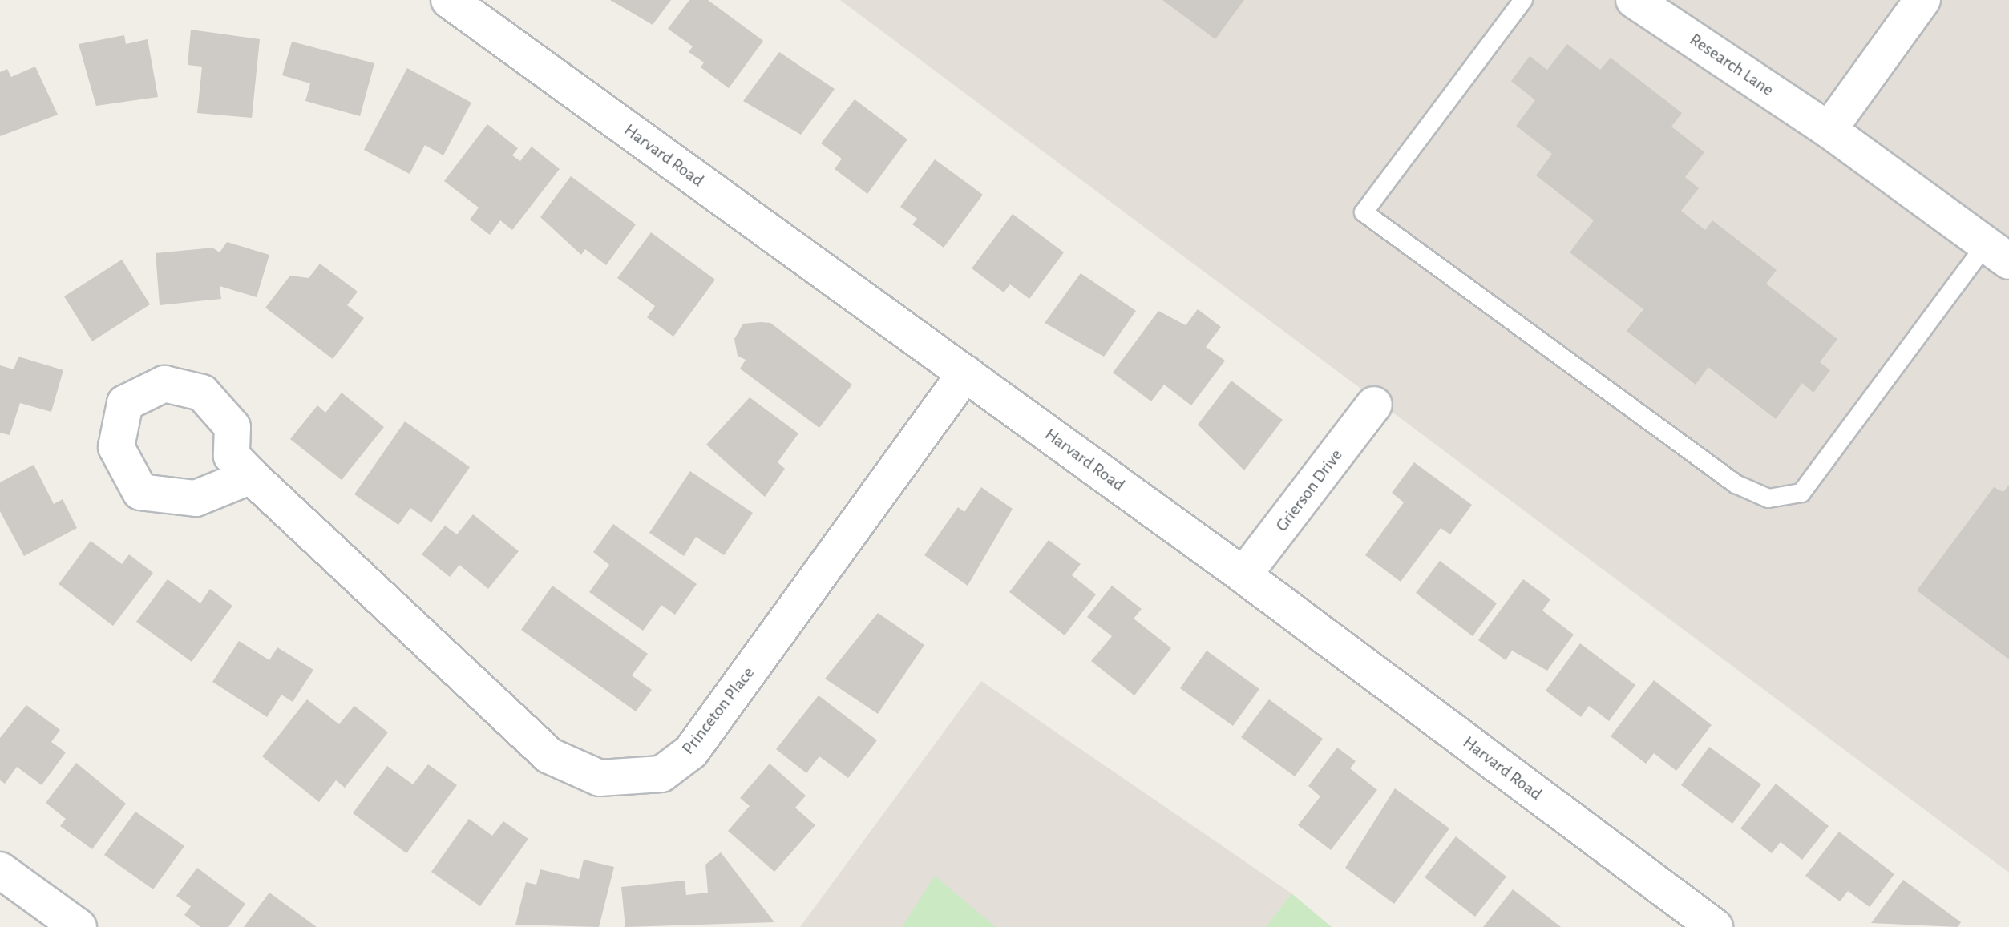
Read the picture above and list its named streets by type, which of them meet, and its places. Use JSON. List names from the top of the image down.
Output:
{
  "streets": {
    "street": [
      "Research Lane",
      "Harvard Road",
      "Grierson Drive",
      "Princeton Place"
    ]
  },
  "crossings": [
    ["Harvard Road", "Grierson Drive"],
    ["Harvard Road", "Princeton Place"]
  ]
}
